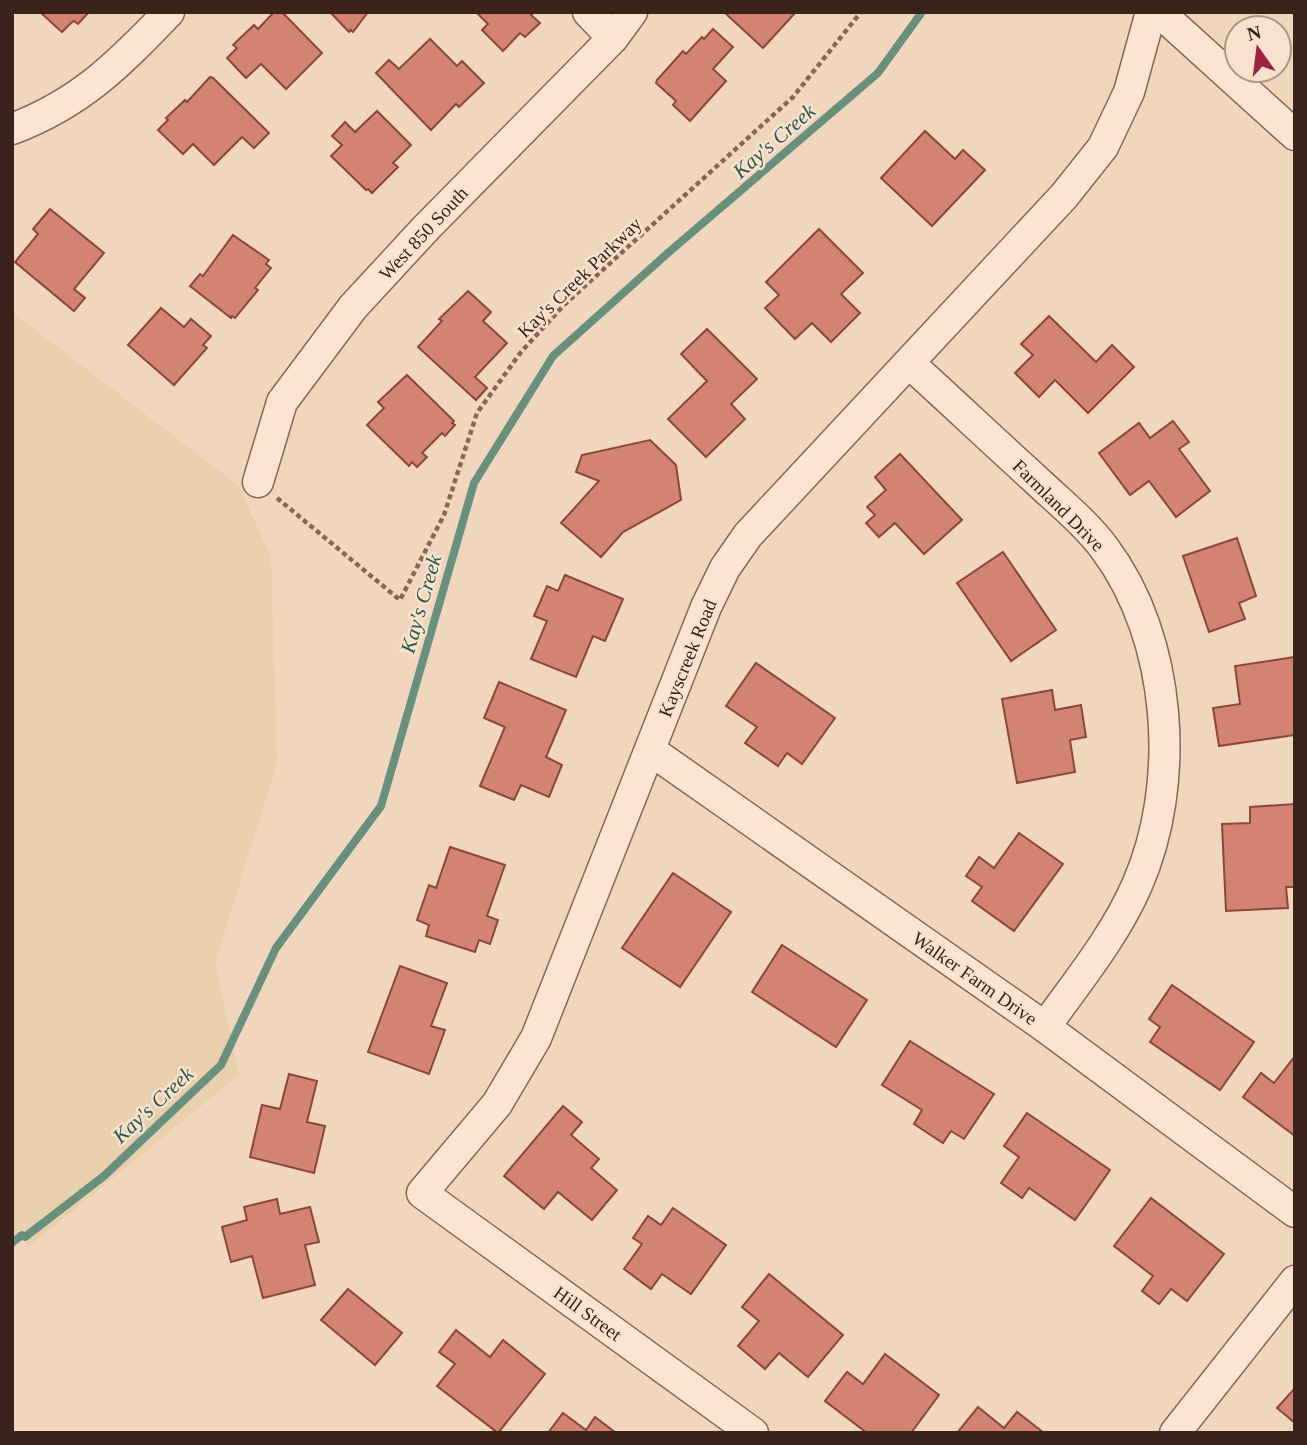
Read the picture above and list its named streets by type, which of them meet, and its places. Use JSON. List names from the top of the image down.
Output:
{
  "streets": {
    "street": [
      "West 850 South",
      "Farmland Drive",
      "Kayscreek Road",
      "Walker Farm Drive",
      "Hill Street"
    ],
    "path": ["Kay's Creek Parkway"]
  },
  "crossings": [
    ["West 850 South", "Kay's Creek Parkway"],
    ["Farmland Drive", "Kayscreek Road"],
    ["Farmland Drive", "Walker Farm Drive"],
    ["Kayscreek Road", "Walker Farm Drive"],
    ["Kayscreek Road", "Hill Street"]
  ],
  "water": ["Kay's Creek"],
  "north": "top"
}
